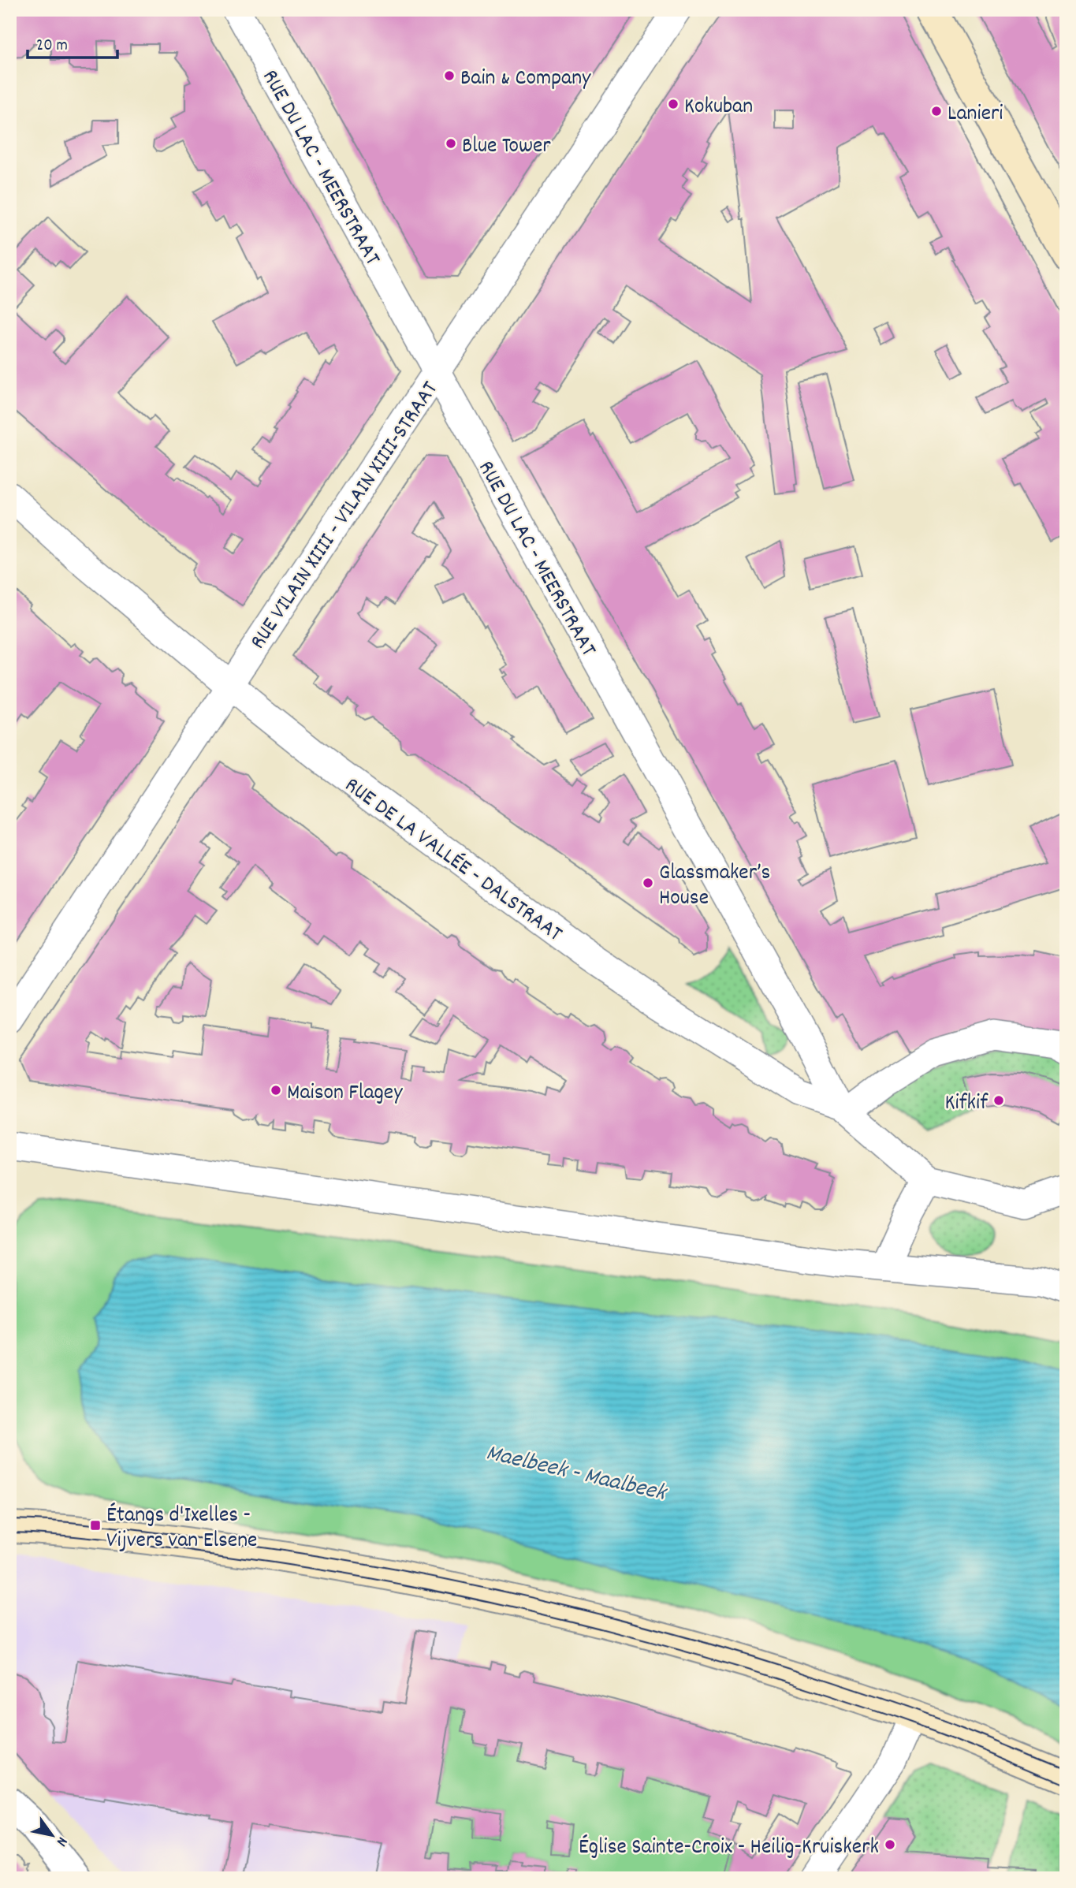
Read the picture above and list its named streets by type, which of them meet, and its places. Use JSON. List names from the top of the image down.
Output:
{
  "streets": {
    "street": ["RUE DU LAC - MEERSTRAAT", "RUE VILAIN XIIII - VILAIN XIIII-STRAAT", "RUE DE LA VALLÉE - DALSTRAAT"]
  },
  "crossings": [
    ["RUE DU LAC - MEERSTRAAT", "RUE VILAIN XIIII - VILAIN XIIII-STRAAT"],
    ["RUE DU LAC - MEERSTRAAT", "RUE DE LA VALLÉE - DALSTRAAT"],
    ["RUE VILAIN XIIII - VILAIN XIIII-STRAAT", "RUE DE LA VALLÉE - DALSTRAAT"]
  ],
  "water": ["Maelbeek - Maalbeek"],
  "places": {
    "other": [
      "Bain & Company",
      "Kokuban",
      "Lanieri",
      "Blue Tower",
      "Glassmaker’s House",
      "Maison Flagey",
      "Kifkif",
      "Église Sainte-Croix - Heilig-Kruiskerk"
    ],
    "transit": ["Étangs d'Ixelles - Vijvers van Elsene"]
  },
  "scale_bar": "20 m",
  "north": "bottom right"
}
